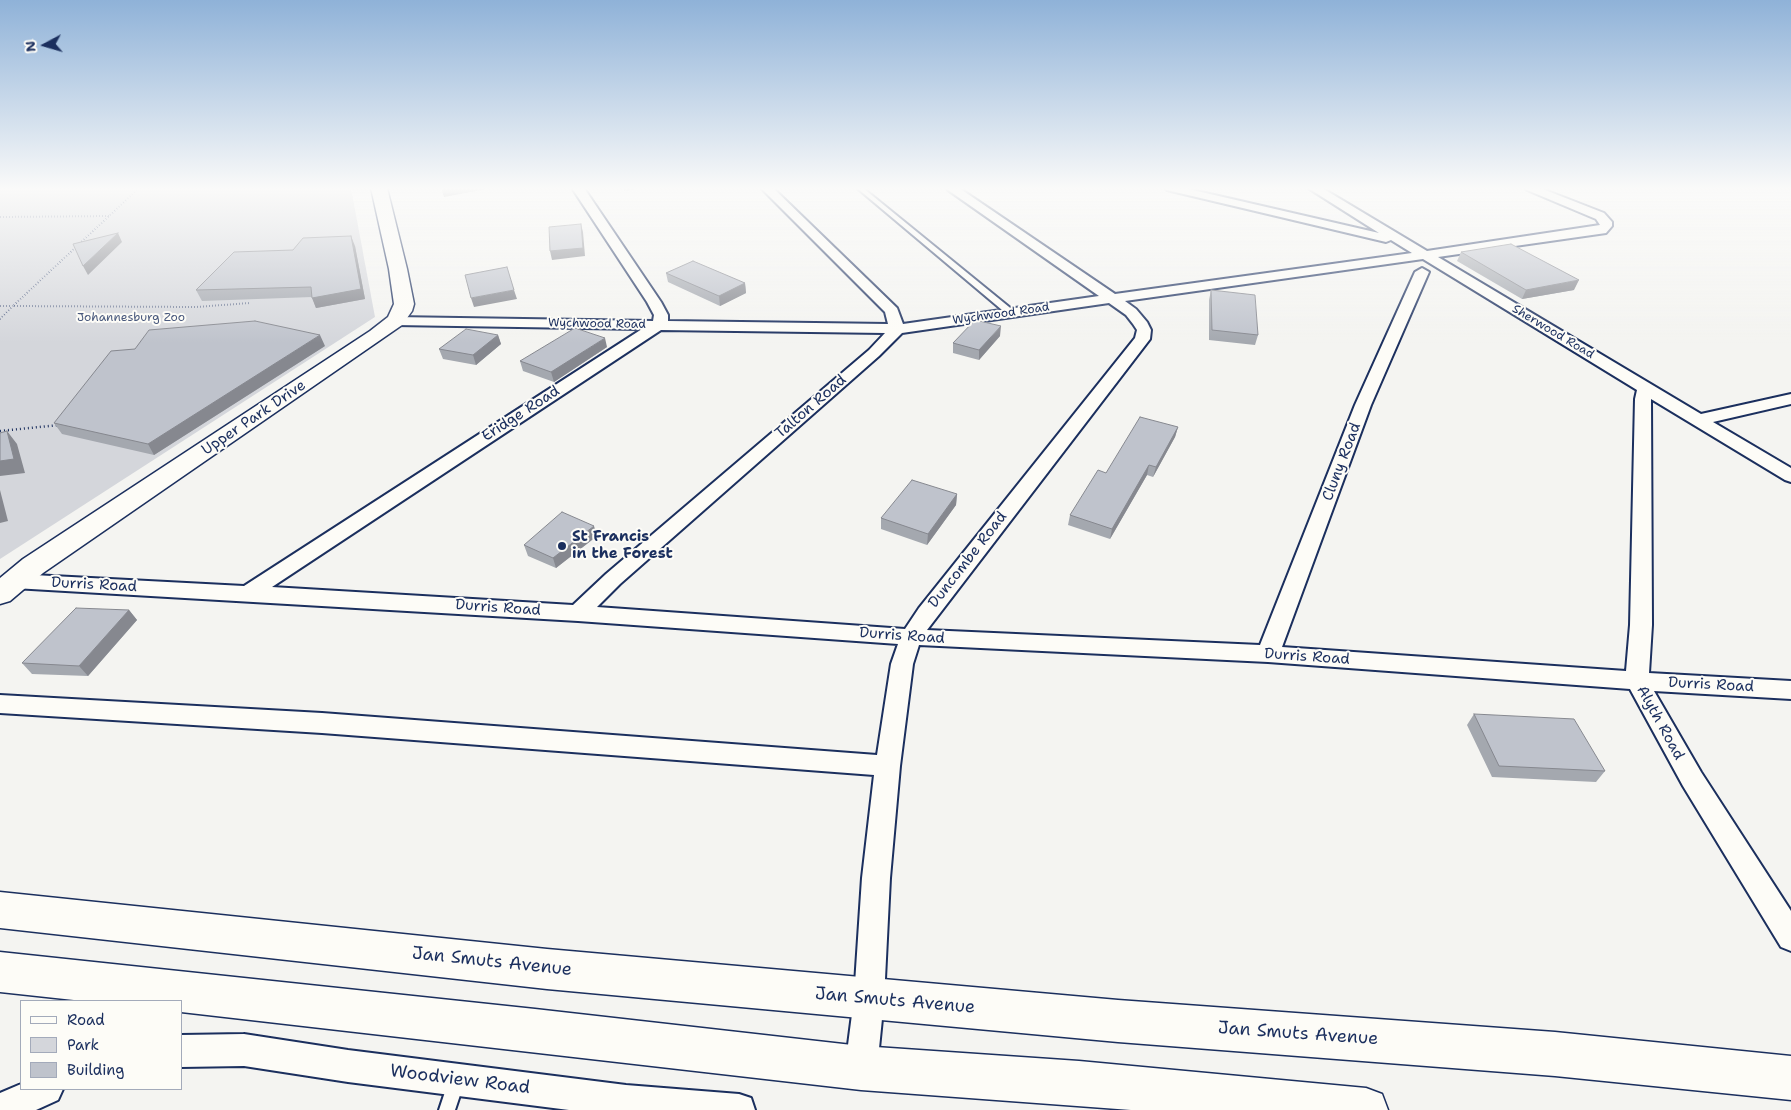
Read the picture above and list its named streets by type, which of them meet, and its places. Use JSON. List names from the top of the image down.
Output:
{
  "streets": {
    "main road": ["Upper Park Drive", "Jan Smuts Avenue"],
    "street": [
      "Wychwood Road",
      "Sherwood Road",
      "Talton Road",
      "Eridge Road",
      "Cluny Road",
      "Duncombe Road",
      "Durris Road",
      "Alyth Road",
      "Woodview Road"
    ]
  },
  "crossings": [
    ["Wychwood Road", "Sherwood Road"],
    ["Wychwood Road", "Talton Road"],
    ["Wychwood Road", "Eridge Road"],
    ["Wychwood Road", "Upper Park Drive"],
    ["Wychwood Road", "Duncombe Road"],
    ["Sherwood Road", "Alyth Road"],
    ["Talton Road", "Durris Road"],
    ["Eridge Road", "Durris Road"],
    ["Upper Park Drive", "Durris Road"],
    ["Cluny Road", "Durris Road"],
    ["Duncombe Road", "Durris Road"],
    ["Duncombe Road", "Jan Smuts Avenue"],
    ["Durris Road", "Alyth Road"]
  ],
  "parks": ["Johannesburg Zoo"],
  "places": ["St Francis in the Forest"],
  "legend": ["Road", "Park", "Building"],
  "north": "left"
}
